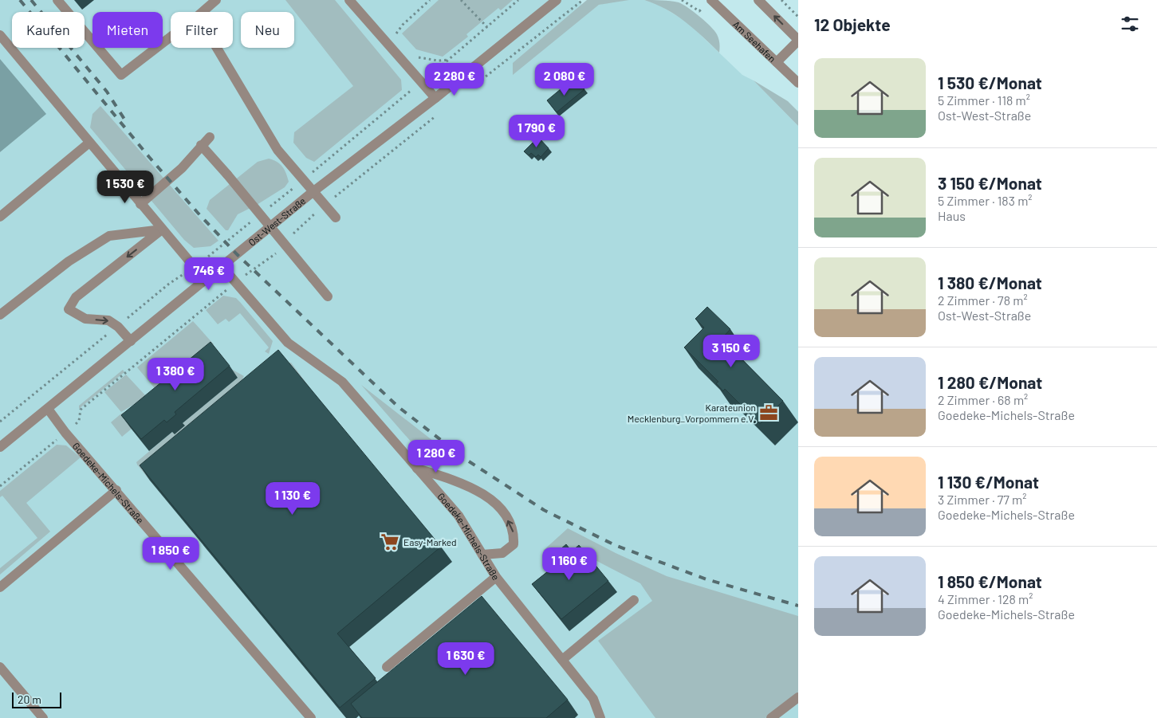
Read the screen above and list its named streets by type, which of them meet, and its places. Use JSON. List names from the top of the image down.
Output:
{
  "streets": {
    "street": ["Am Seehafen", "Ost-West-Straße", "Goedeke-Michels-Straße"]
  },
  "crossings": [
    ["Ost-West-Straße", "Goedeke-Michels-Straße"]
  ],
  "places": {
    "office": ["Karateunion Mecklenburg_Vorpommern e.V."],
    "supermarket": ["Easy-Marked"]
  },
  "scale_bar": "20 m",
  "page": {
    "heading": "12 Objekte",
    "chip": [
      "Kaufen",
      "Mieten",
      "Filter",
      "Neu"
    ],
    "list": [
      {
        "name": "1 530 €/Monat",
        "note": "5 Zimmer · 118 m² · Ost-West-Straße"
      },
      {
        "name": "3 150 €/Monat",
        "note": "5 Zimmer · 183 m² · Haus"
      },
      {
        "name": "1 380 €/Monat",
        "note": "2 Zimmer · 78 m² · Ost-West-Straße"
      },
      {
        "name": "1 280 €/Monat",
        "note": "2 Zimmer · 68 m² · Goedeke-Michels-Straße"
      },
      {
        "name": "1 130 €/Monat",
        "note": "3 Zimmer · 77 m² · Goedeke-Michels-Straße"
      },
      {
        "name": "1 850 €/Monat",
        "note": "4 Zimmer · 128 m² · Goedeke-Michels-Straße"
      }
    ],
    "price": [
      "2 280 €",
      "2 080 €",
      "1 790 €",
      "1 530 €",
      "746 €",
      "3 150 €",
      "1 380 €",
      "1 280 €",
      "1 130 €",
      "1 850 €",
      "1 160 €",
      "1 630 €"
    ],
    "scale": "20 m"
  }
}
